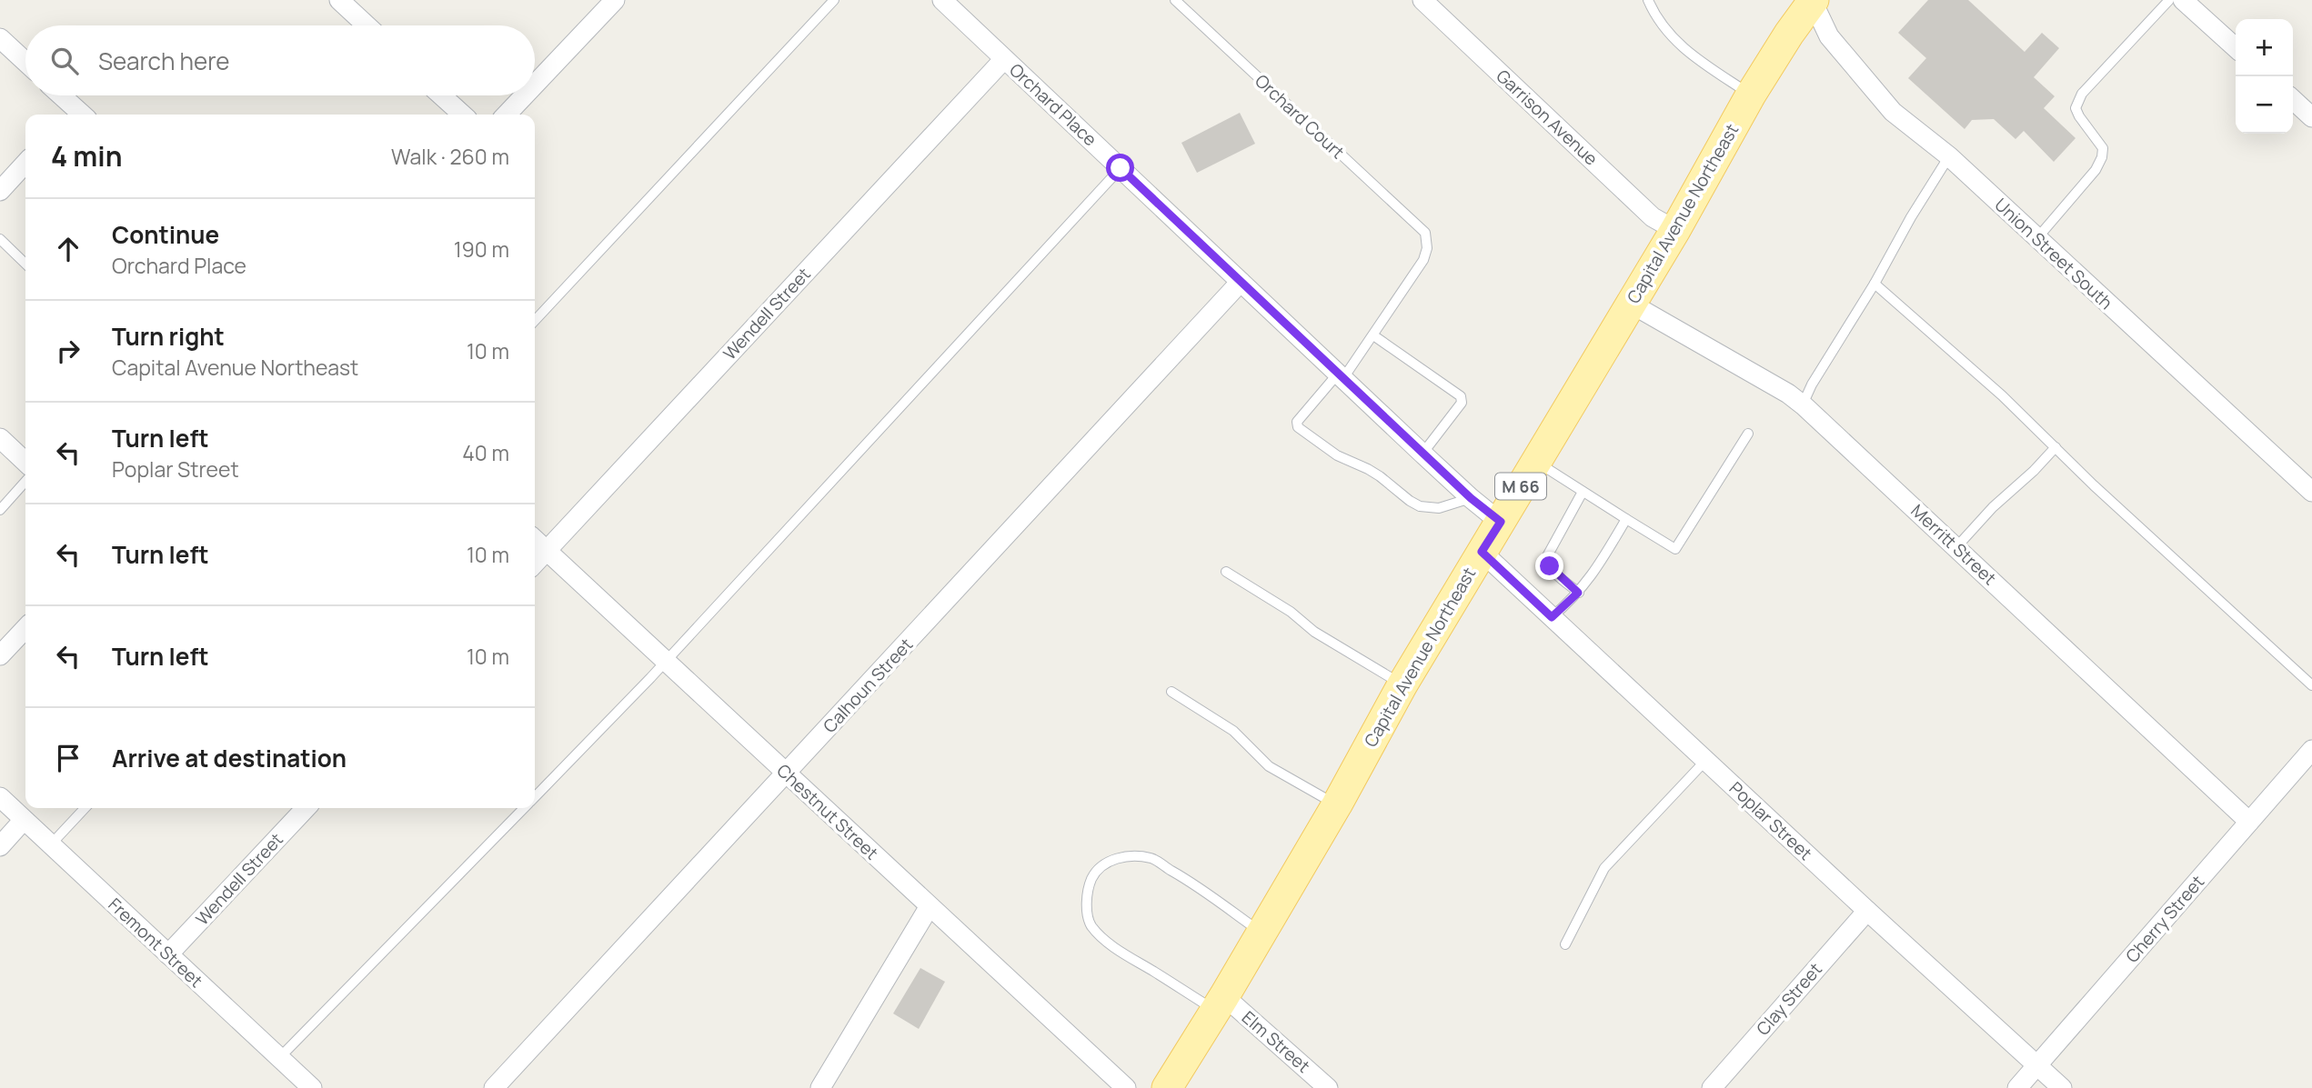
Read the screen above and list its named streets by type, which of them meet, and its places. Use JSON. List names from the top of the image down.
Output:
{
  "streets": {
    "main road": ["Capital Avenue Northeast", "M 66"],
    "street": [
      "Orchard Place",
      "Garrison Avenue",
      "Union Street South",
      "Wendell Street",
      "Merritt Street",
      "Calhoun Street",
      "Chestnut Street",
      "Poplar Street",
      "Cherry Street",
      "Fremont Street",
      "Clay Street",
      "Elm Street"
    ],
    "lane": ["Orchard Court"]
  },
  "crossings": [
    ["Orchard Place", "Capital Avenue Northeast"],
    ["Orchard Place", "Wendell Street"],
    ["Orchard Place", "Calhoun Street"],
    ["Garrison Avenue", "Capital Avenue Northeast"],
    ["Capital Avenue Northeast", "Union Street South"],
    ["Capital Avenue Northeast", "Merritt Street"],
    ["Capital Avenue Northeast", "Poplar Street"],
    ["Capital Avenue Northeast", "Elm Street"],
    ["Wendell Street", "Chestnut Street"],
    ["Wendell Street", "Fremont Street"],
    ["Merritt Street", "Cherry Street"],
    ["Calhoun Street", "Chestnut Street"],
    ["Poplar Street", "Cherry Street"],
    ["Poplar Street", "Clay Street"]
  ],
  "page": {
    "map_buttons": ["+", "−"],
    "search": "Search here",
    "heading": ["4 min", "Walk · 260 m"],
    "list": [
      ["Continue", "Orchard Place", "190 m"],
      ["Turn right", "Capital Avenue Northeast", "10 m"],
      ["Turn left", "Poplar Street", "40 m"],
      ["Turn left", "10 m"],
      ["Turn left", "10 m"],
      "Arrive at destination"
    ]
  }
}
